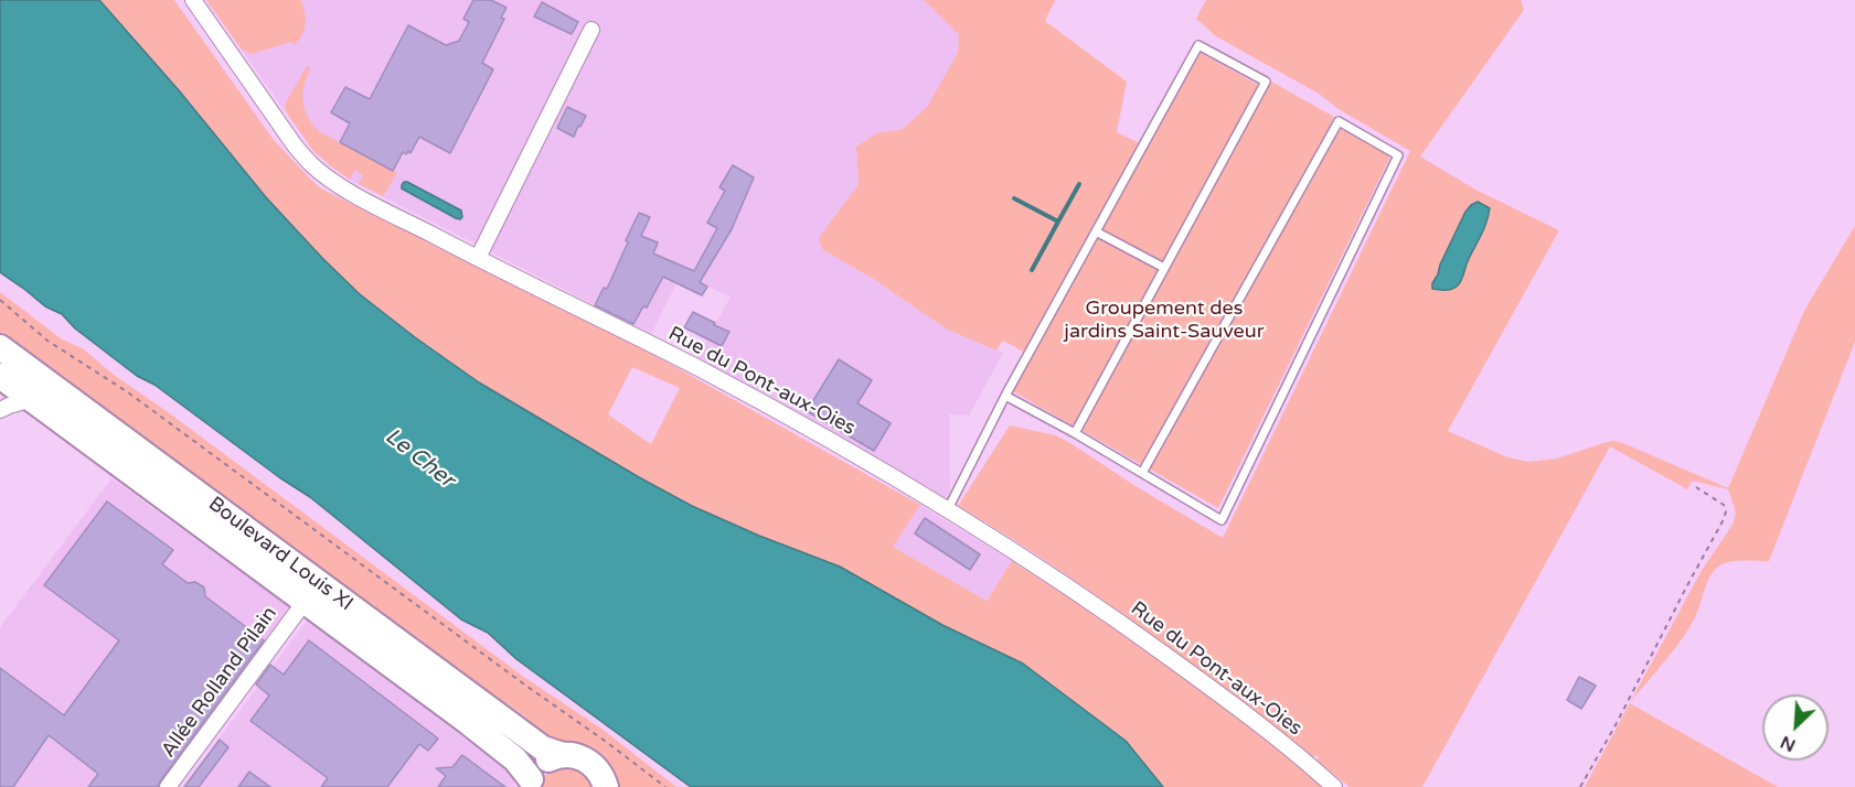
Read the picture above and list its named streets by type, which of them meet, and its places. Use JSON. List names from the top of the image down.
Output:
{
  "streets": {
    "main road": ["Boulevard Louis XI"],
    "street": ["Rue du Pont-aux-Oies", "Allée Rolland Pilain"]
  },
  "crossings": [
    ["Boulevard Louis XI", "Allée Rolland Pilain"]
  ],
  "water": ["Le Cher"],
  "parks": ["Groupement des jardins Saint-Sauveur"],
  "north": "bottom left"
}
